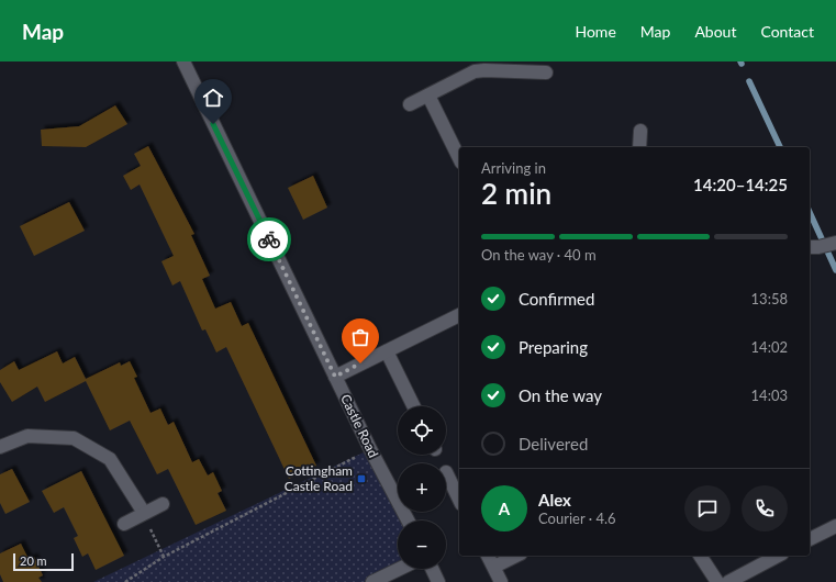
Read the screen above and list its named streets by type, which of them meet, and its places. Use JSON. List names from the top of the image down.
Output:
{
  "streets": {
    "street": ["Castle Road"]
  },
  "places": {
    "transit": ["Cottingham Castle Road"]
  },
  "scale_bar": "20 m",
  "page": {
    "header": "Map",
    "nav": [
      "Home",
      "Map",
      "About",
      "Contact"
    ],
    "heading": ["2 min", "Arriving in", "14:20–14:25"],
    "panel": ["Alex", "Courier · 4.6"],
    "bar": "On the way · 40 m",
    "list": [
      ["Confirmed", "13:58"],
      ["Preparing", "14:02"],
      ["On the way", "14:03"],
      "Delivered"
    ],
    "map_buttons": ["+", "−"],
    "round": "A",
    "scale": "20 m"
  }
}
